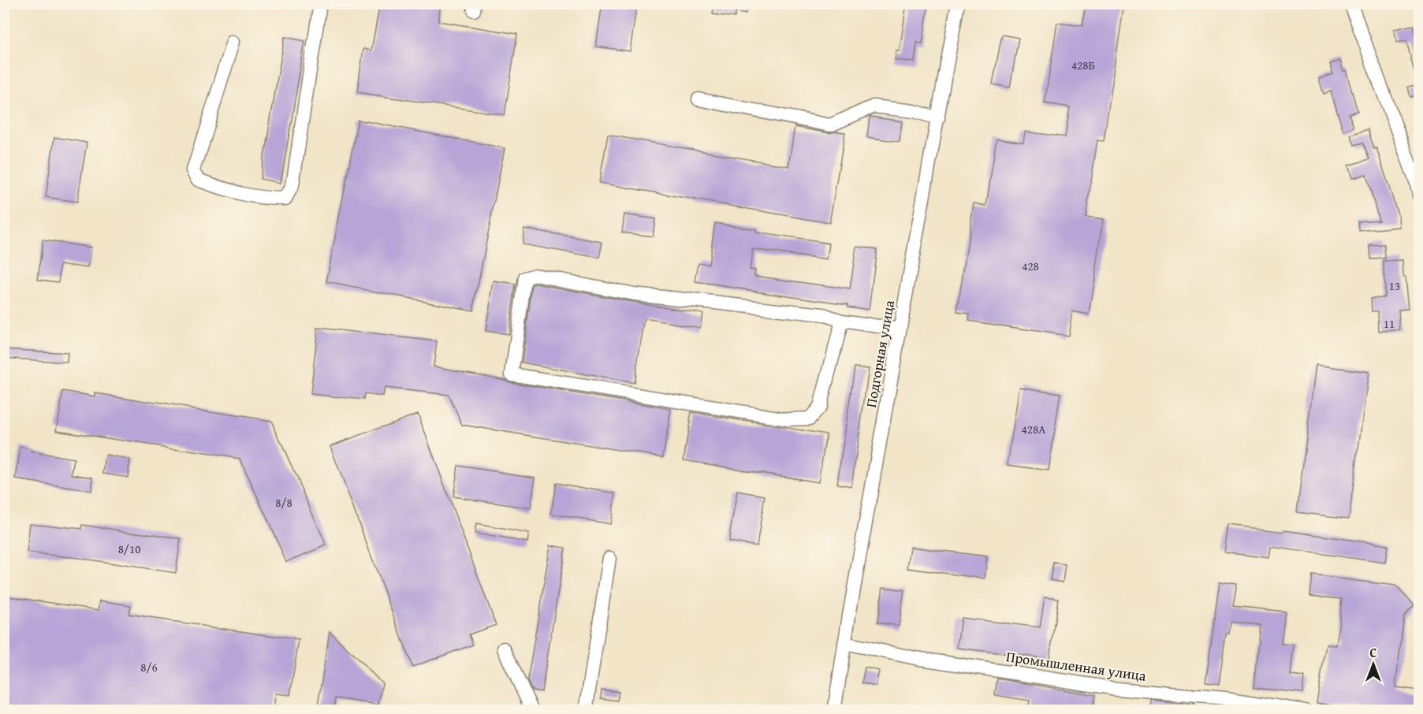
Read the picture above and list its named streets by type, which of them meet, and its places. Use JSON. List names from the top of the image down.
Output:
{
  "streets": {
    "street": ["Подгорная улица", "Промышленная улица"]
  },
  "crossings": [
    ["Подгорная улица", "Промышленная улица"]
  ],
  "house_numbers": [
    "428Б",
    "428",
    "13",
    "11",
    "428А",
    "8/8",
    "8/10",
    "8/6"
  ],
  "north": "top"
}
